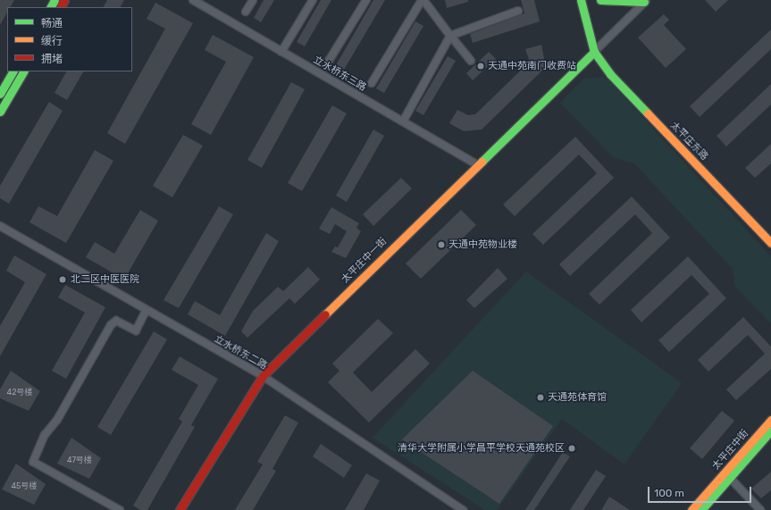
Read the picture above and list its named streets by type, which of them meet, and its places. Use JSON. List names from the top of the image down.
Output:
{
  "streets": {
    "street": [
      "立水桥东三路",
      "太平庄东路",
      "太平庄中一街",
      "立水桥东二路",
      "太平庄中街"
    ]
  },
  "crossings": [
    ["立水桥东三路", "太平庄中一街"],
    ["太平庄东路", "太平庄中一街"],
    ["太平庄中一街", "立水桥东二路"]
  ],
  "places": [
    "天通中苑南门收费站",
    "天通中苑物业楼",
    "北二区中医医院",
    "天通苑体育馆",
    "清华大学附属小学昌平学校天通苑校区"
  ],
  "house_numbers": ["42号楼", "47号楼", "45号楼"],
  "legend": ["畅通", "缓行", "拥堵"],
  "scale_bar": "100 m"
}
